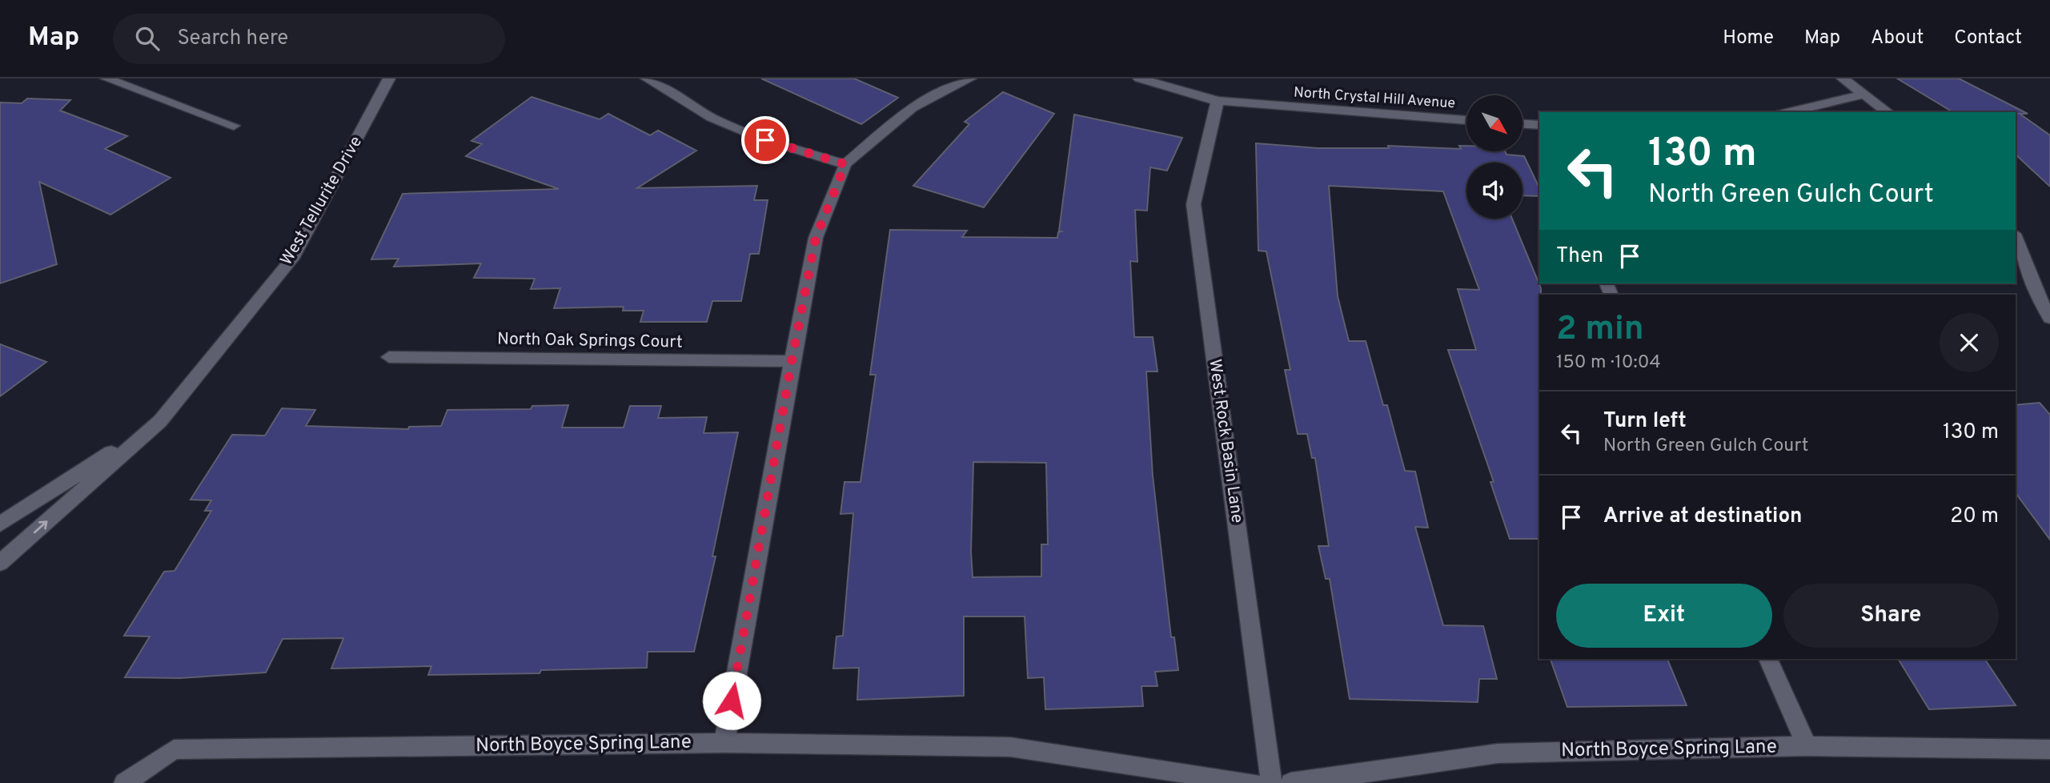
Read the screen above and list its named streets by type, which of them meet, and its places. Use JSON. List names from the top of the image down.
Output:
{
  "streets": {
    "street": [
      "North Crystal Hill Avenue",
      "West Tellurite Drive",
      "North Oak Springs Court",
      "West Rock Basin Lane",
      "North Boyce Spring Lane"
    ]
  },
  "crossings": [
    ["North Crystal Hill Avenue", "West Rock Basin Lane"]
  ],
  "north": "bottom right",
  "page": {
    "header": "Map",
    "search": "Search here",
    "nav": [
      "Home",
      "Map",
      "About",
      "Contact"
    ],
    "turn": ["130 m", "North Green Gulch Court"],
    "then": "Then",
    "heading": ["2 min", "150 m · 10:04"],
    "list": [
      {
        "name": "Turn left",
        "note": "North Green Gulch Court",
        "value": "130 m"
      },
      {
        "name": "Arrive at destination",
        "value": "20 m"
      }
    ],
    "buttons": ["Exit", "Share"]
  }
}
